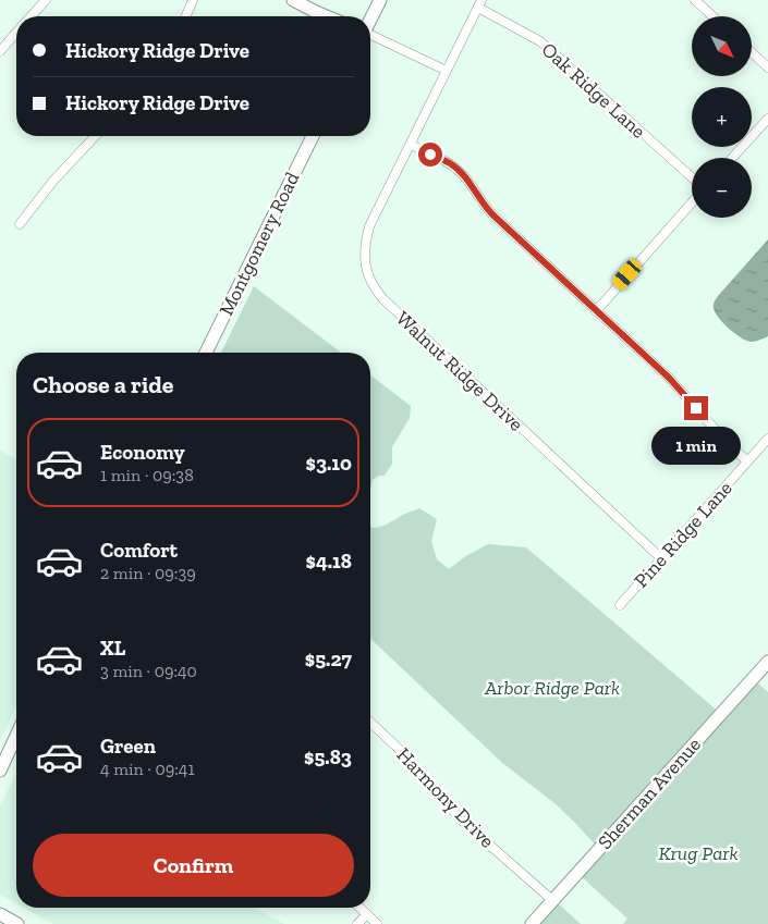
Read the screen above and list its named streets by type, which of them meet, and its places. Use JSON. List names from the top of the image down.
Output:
{
  "streets": {
    "street": [
      "Oak Ridge Lane",
      "Montgomery Road",
      "Walnut Ridge Drive",
      "Pine Ridge Lane",
      "Sherman Avenue",
      "Harmony Drive"
    ]
  },
  "crossings": [
    ["Oak Ridge Lane", "Walnut Ridge Drive"],
    ["Walnut Ridge Drive", "Pine Ridge Lane"],
    ["Sherman Avenue", "Harmony Drive"]
  ],
  "parks": ["Arbor Ridge Park", "Krug Park"],
  "north": "bottom right",
  "page": {
    "map_buttons": ["+", "−"],
    "banner": ["Hickory Ridge Drive", "Hickory Ridge Drive"],
    "heading": "Choose a ride",
    "list": [
      {
        "name": "Economy",
        "note": "1 min · 09:38",
        "value": "$3.10"
      },
      {
        "name": "Comfort",
        "note": "2 min · 09:39",
        "value": "$4.18"
      },
      {
        "name": "XL",
        "note": "3 min · 09:40",
        "value": "$5.27"
      },
      {
        "name": "Green",
        "note": "4 min · 09:41",
        "value": "$5.83"
      }
    ],
    "bubble": "1 min",
    "buttons": "Confirm"
  }
}
